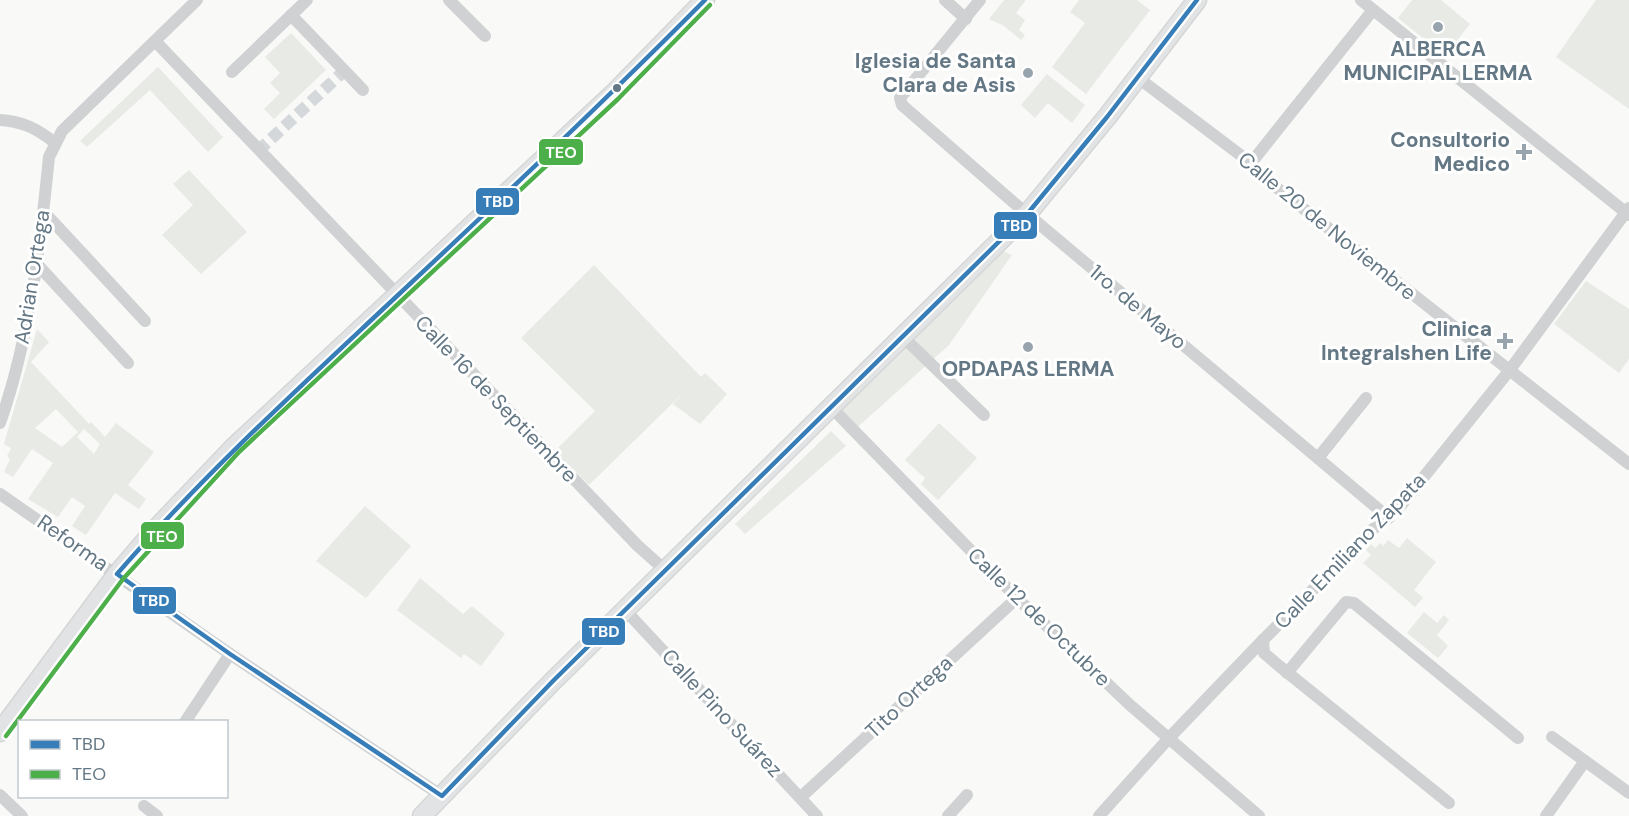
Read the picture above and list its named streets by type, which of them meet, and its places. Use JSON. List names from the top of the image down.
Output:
{
  "streets": {
    "street": [
      "Calle 20 de Noviembre",
      "Adrian Ortega",
      "1ro. de Mayo",
      "Calle 16 de Septiembre",
      "Reforma",
      "Calle Emiliano Zapata",
      "Calle 12 de Octubre",
      "Tito Ortega",
      "Calle Pino Suárez"
    ]
  },
  "crossings": [
    ["Calle 20 de Noviembre", "Calle Emiliano Zapata"],
    ["Adrian Ortega", "Calle 16 de Septiembre"],
    ["1ro. de Mayo", "Calle Emiliano Zapata"],
    ["Calle Emiliano Zapata", "Calle 12 de Octubre"],
    ["Calle 12 de Octubre", "Tito Ortega"],
    ["Tito Ortega", "Calle Pino Suárez"]
  ],
  "places": {
    "other": ["ALBERCA MUNICIPAL LERMA", "Iglesia de Santa Clara de Asis", "OPDAPAS LERMA"],
    "health": ["Consultorio Medico", "Clinica Integralshen Life"]
  },
  "lines": ["transit line TBD", "transit line TEO"],
  "legend": ["TBD", "TEO"]
}
